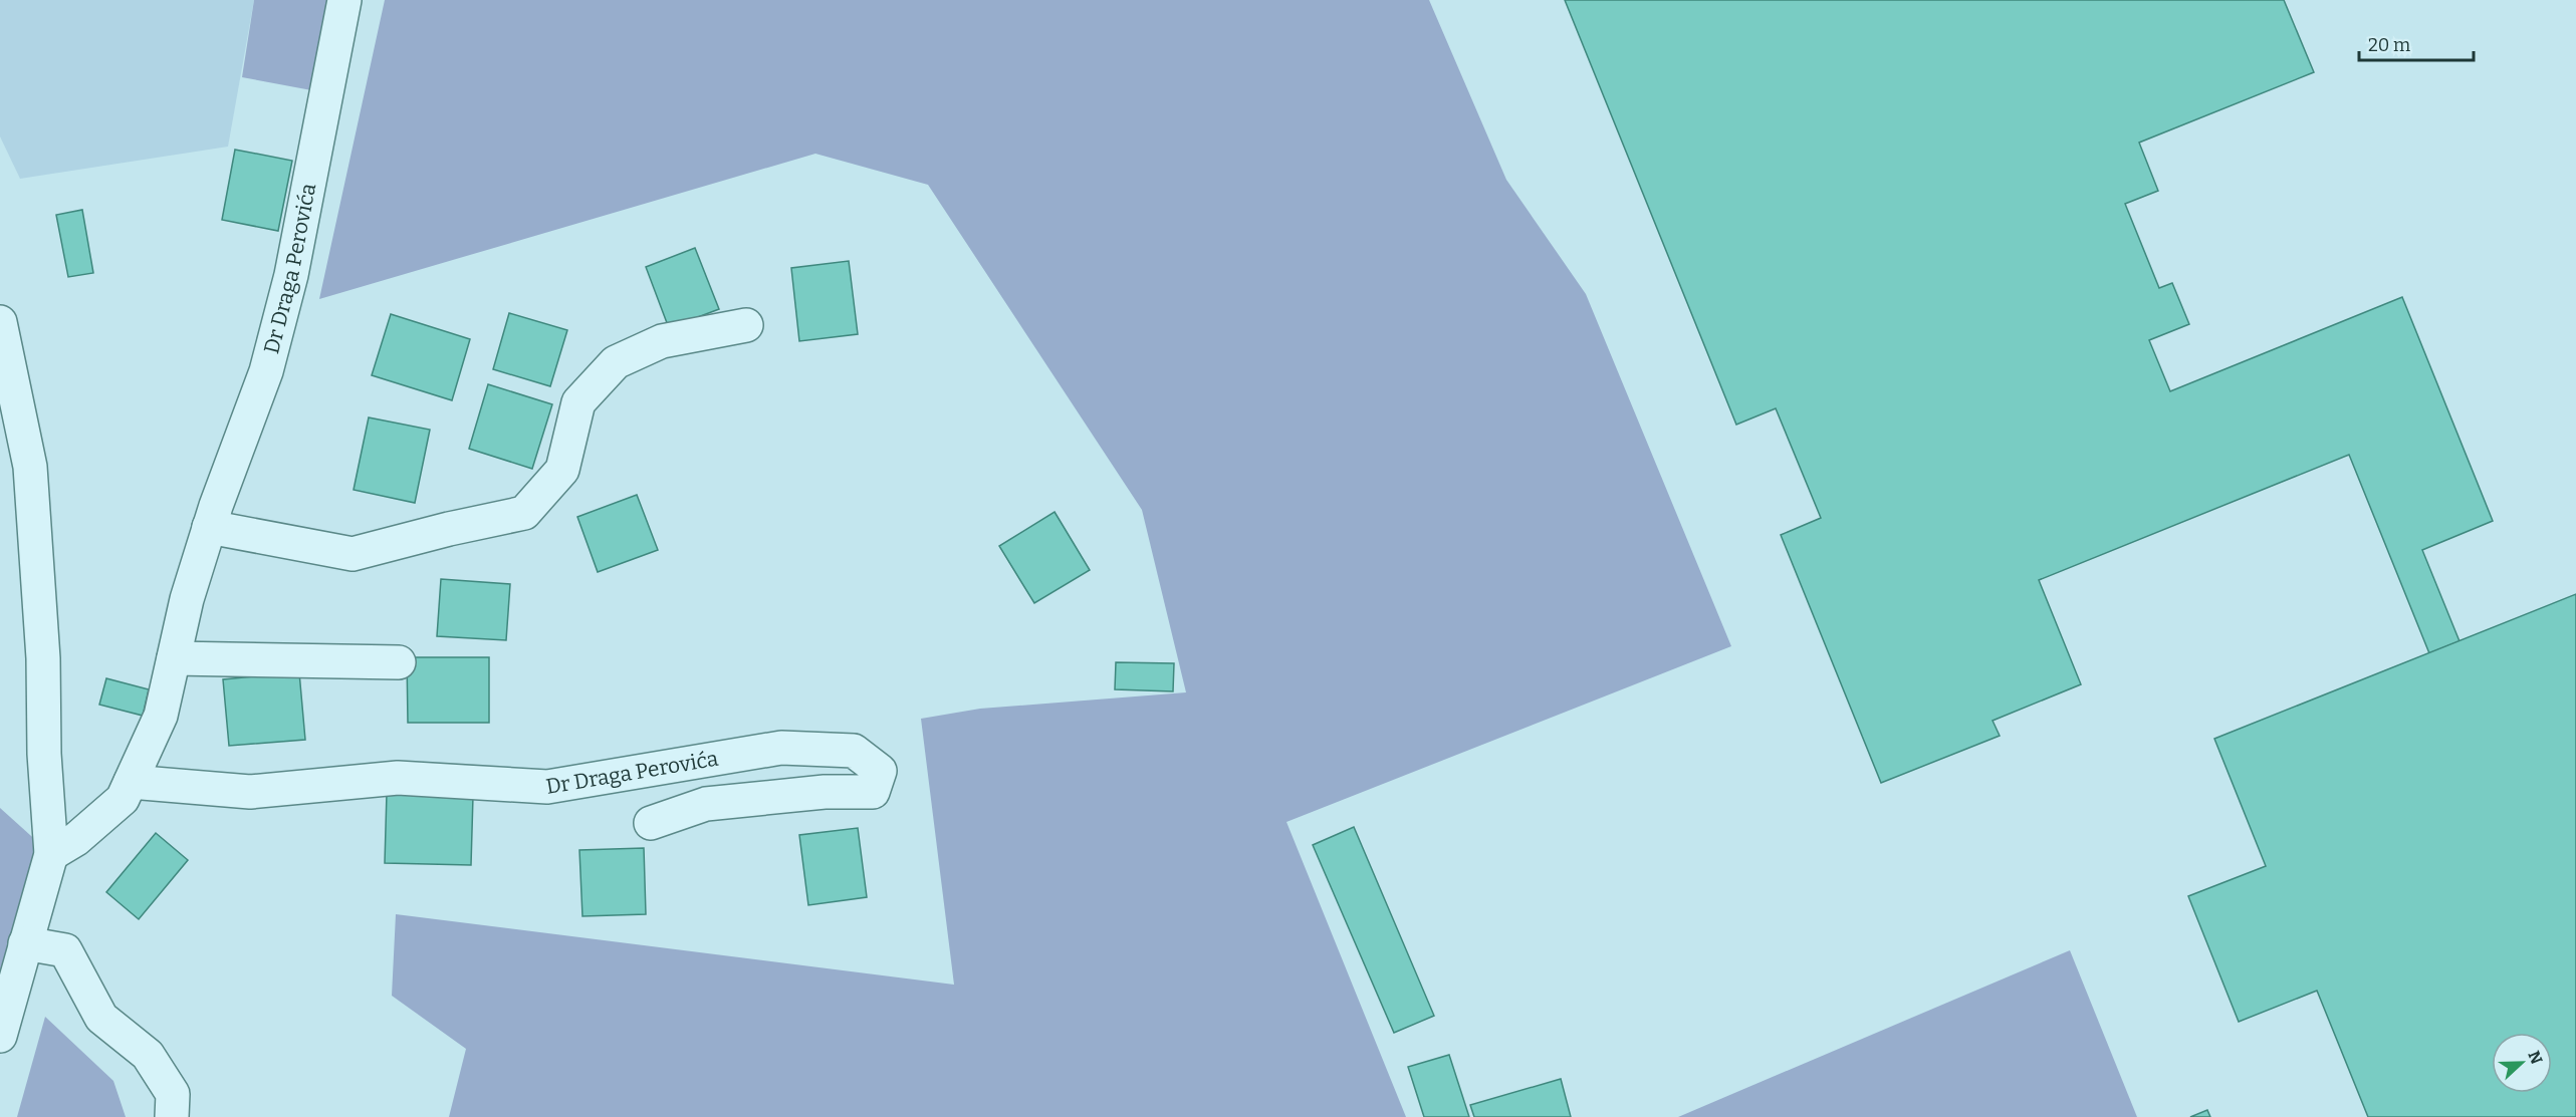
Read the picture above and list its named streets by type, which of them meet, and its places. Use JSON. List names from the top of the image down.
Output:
{
  "streets": {
    "street": ["Dr Draga Perovića"]
  },
  "scale_bar": "20 m",
  "north": "right"
}
